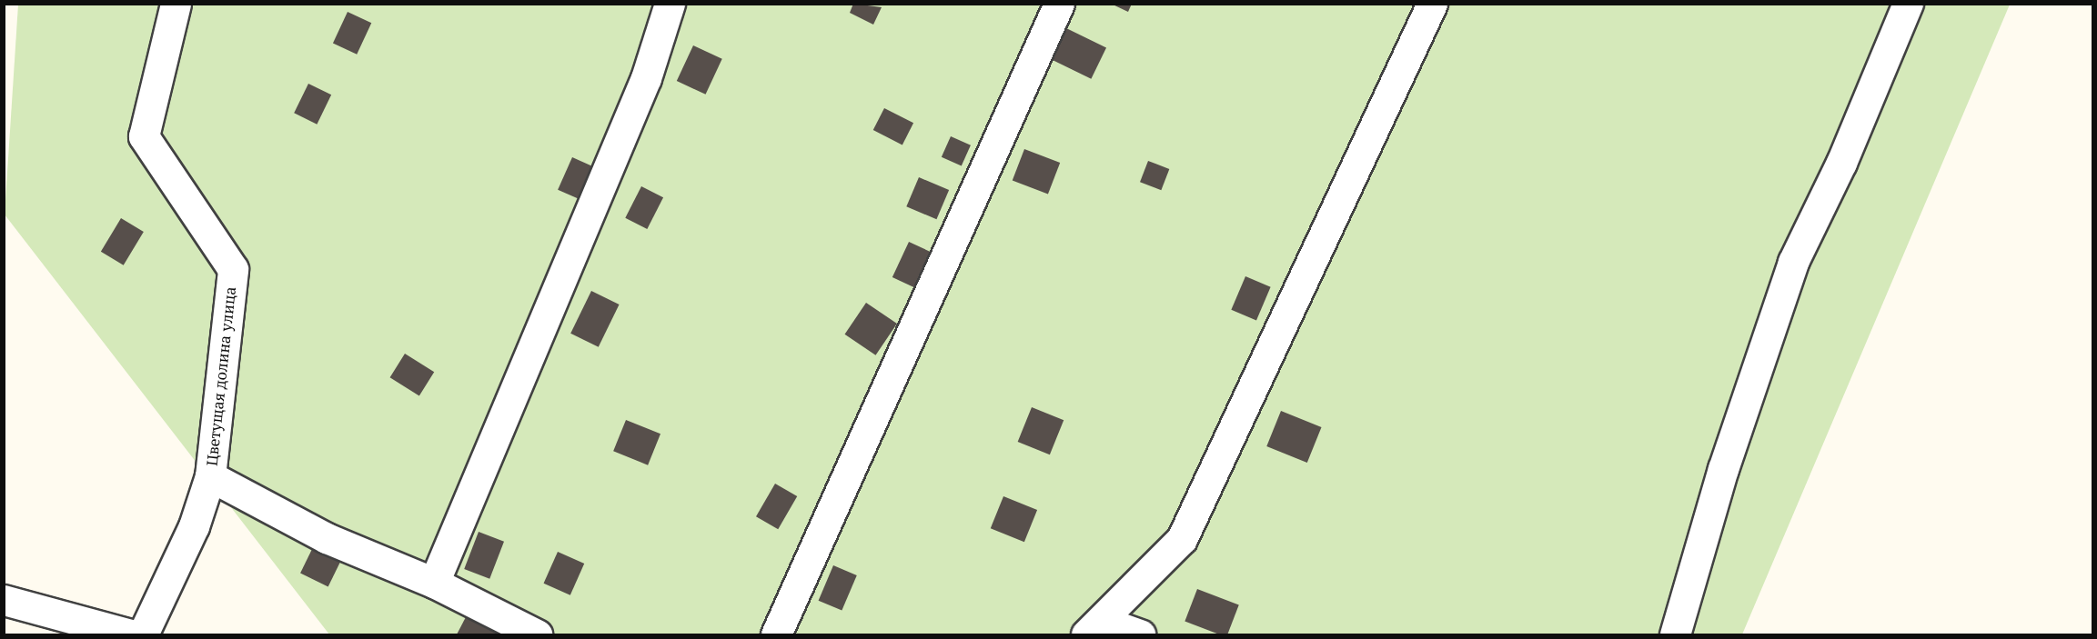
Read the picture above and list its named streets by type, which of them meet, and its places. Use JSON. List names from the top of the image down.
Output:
{
  "streets": {
    "street": ["Цветущая долина улица"]
  }
}
